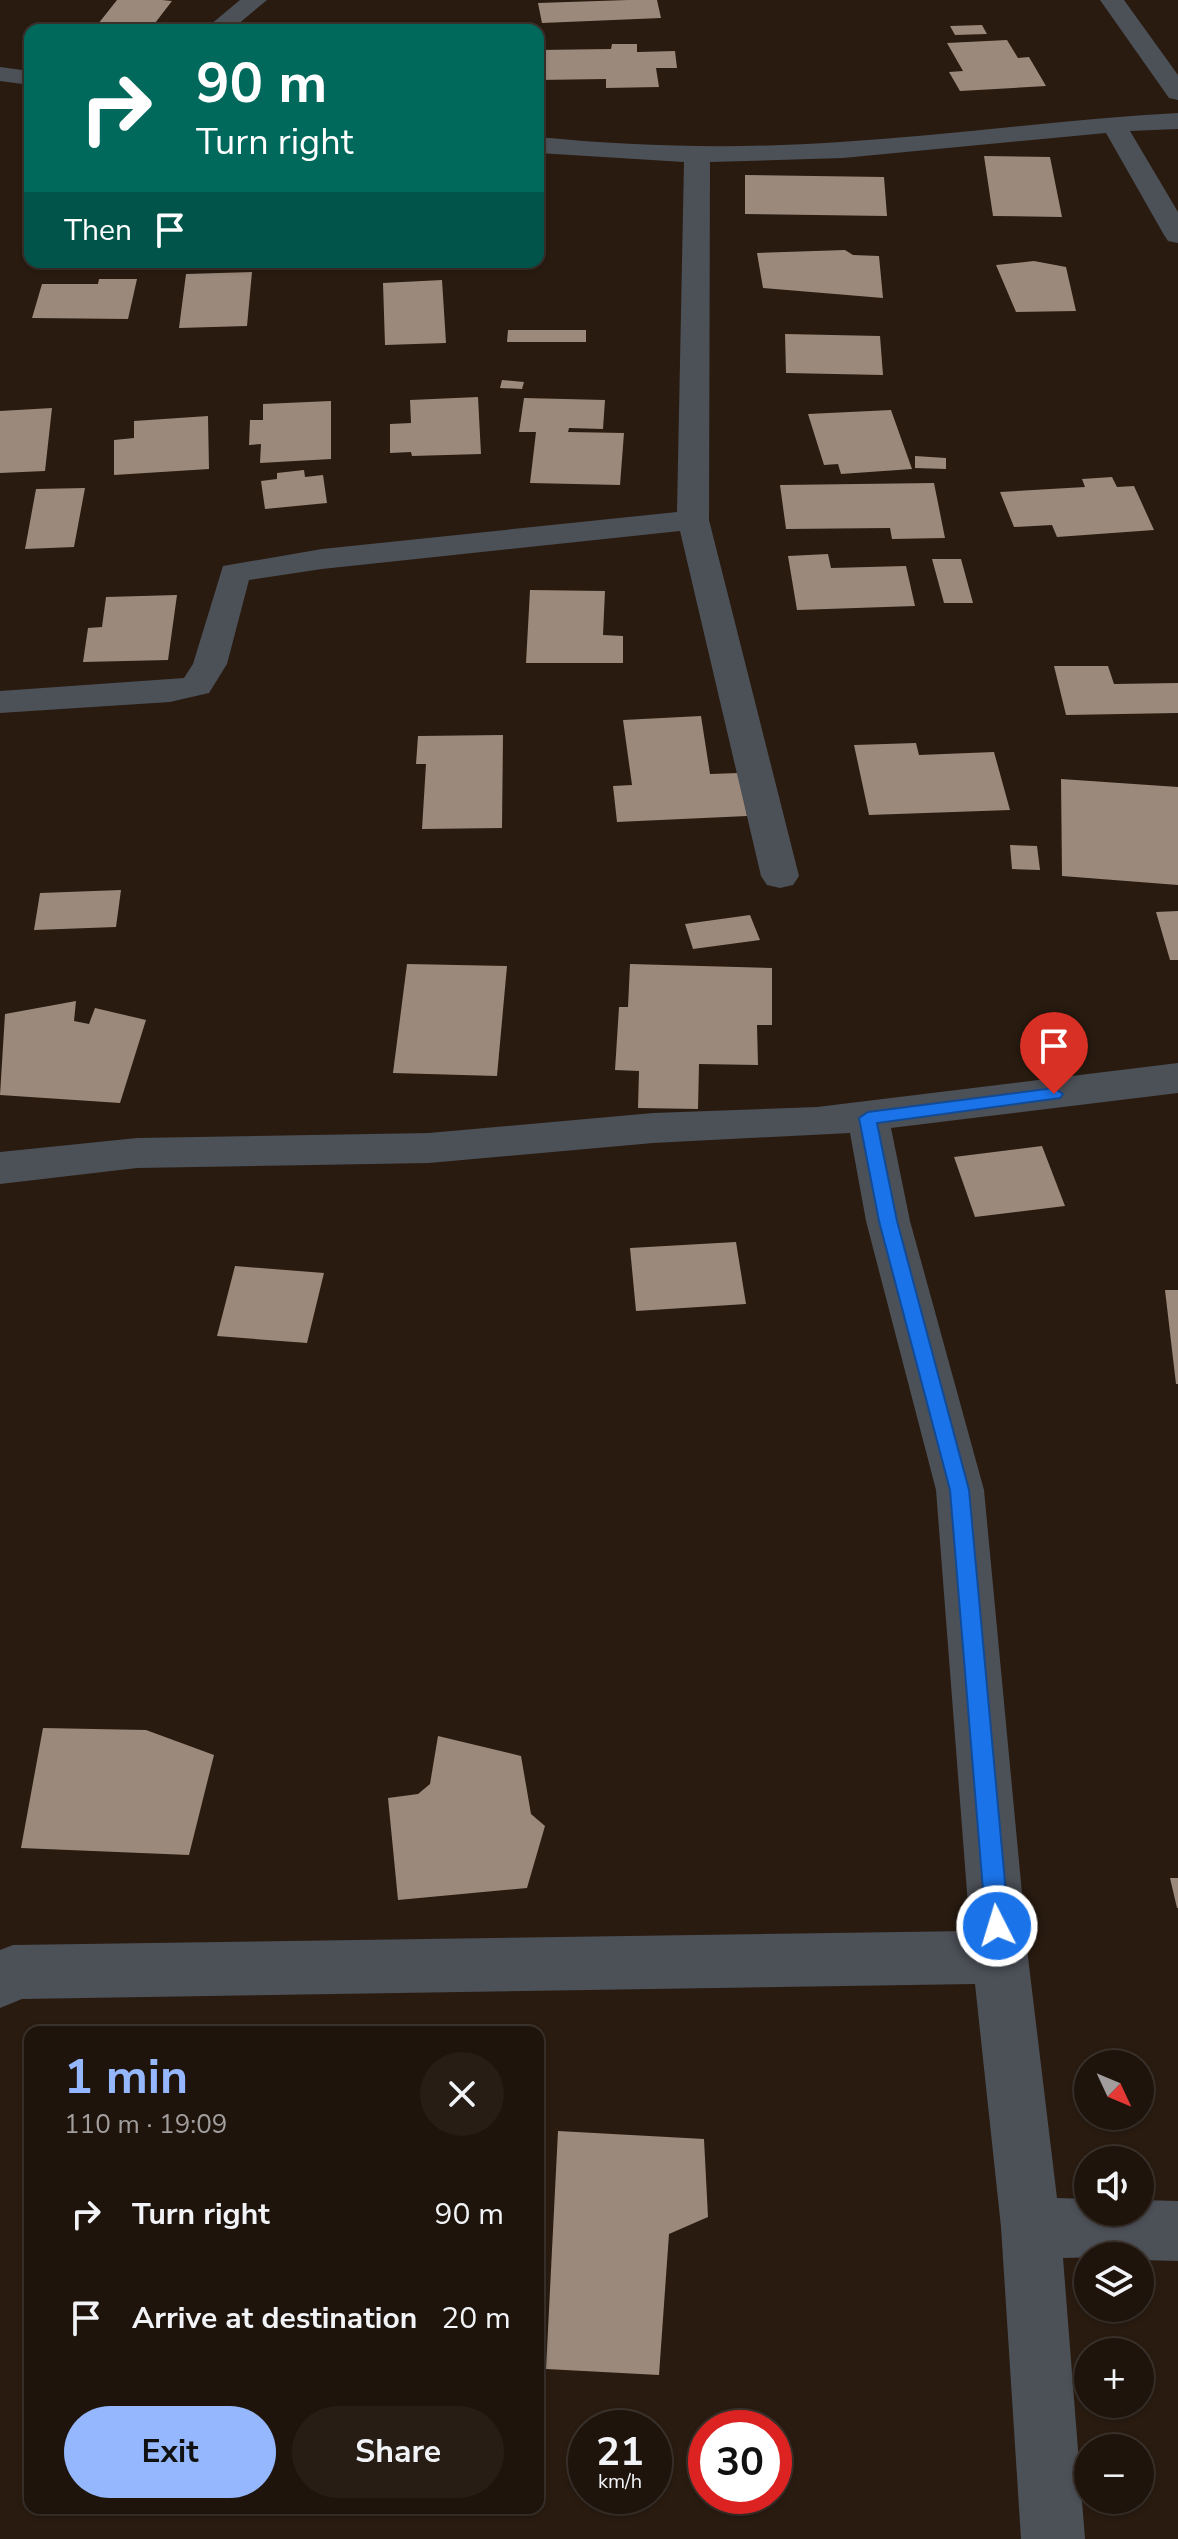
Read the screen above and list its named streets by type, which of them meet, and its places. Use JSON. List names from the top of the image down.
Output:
{
  "north": "bottom right",
  "page": {
    "turn": ["90 m", "Turn right"],
    "then": "Then",
    "heading": ["1 min", "110 m · 19:09"],
    "map_buttons": ["+", "−"],
    "list": [
      {
        "name": "Turn right",
        "value": "90 m"
      },
      {
        "name": "Arrive at destination",
        "value": "20 m"
      }
    ],
    "buttons": ["Exit", "Share"],
    "speed": "21 km/h",
    "limit": "30"
  }
}
